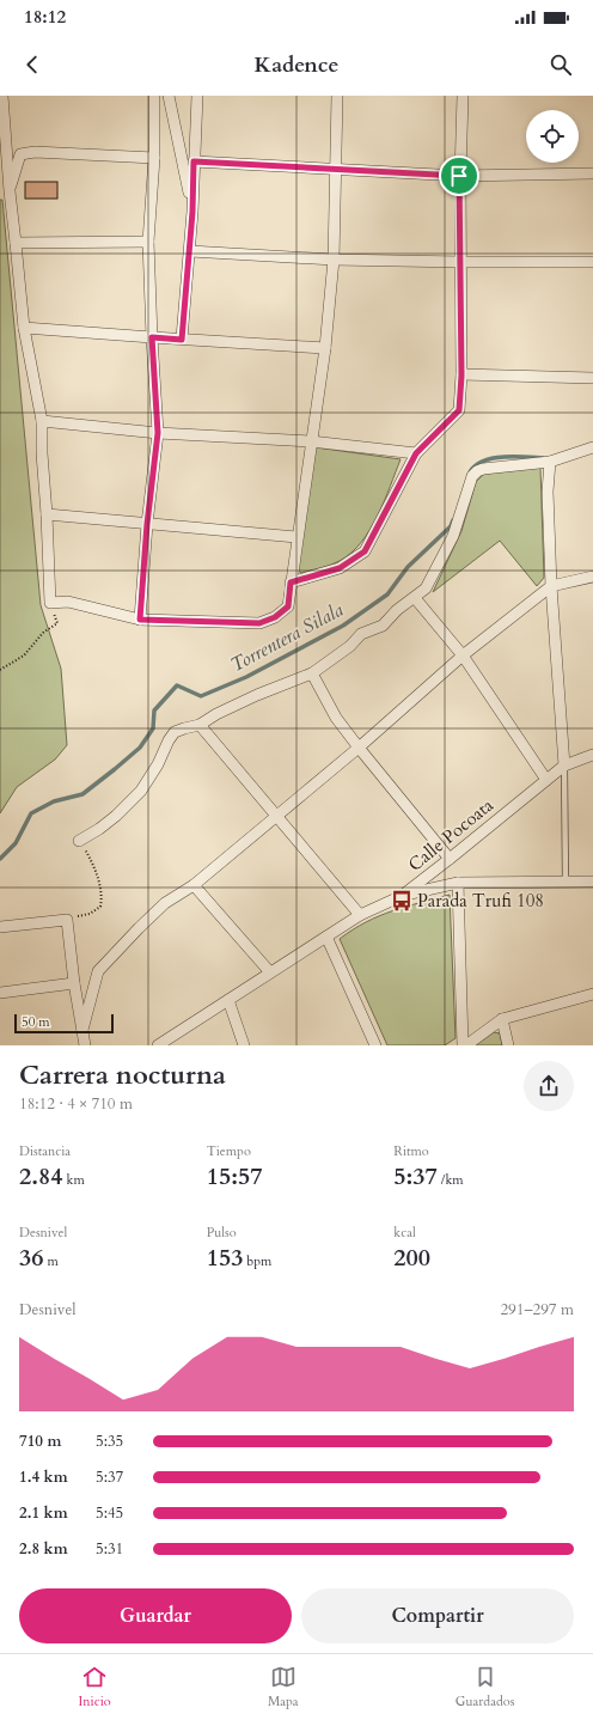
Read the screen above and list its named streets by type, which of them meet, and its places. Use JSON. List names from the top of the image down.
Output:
{
  "streets": {
    "street": ["Calle Pocoata"]
  },
  "water": ["Torrentera Silala"],
  "places": {
    "bus stop": ["Parada Trufi 108"]
  },
  "scale_bar": "50 m",
  "page": {
    "status": "18:12",
    "header": "Kadence",
    "scale": "50 m",
    "heading": ["Carrera nocturna", "18:12 · 4 × 710 m"],
    "stats": [
      ["Distancia", "2.84 km"],
      ["Tiempo", "15:57"],
      ["Ritmo", "5:37 /km"],
      ["Desnivel", "36 m"],
      ["Pulso", "153 bpm"],
      ["kcal", "200"]
    ],
    "chart": ["Desnivel", "291–297 m"],
    "list": [
      {
        "name": "710 m",
        "note": "5:35"
      },
      {
        "name": "1.4 km",
        "note": "5:37"
      },
      {
        "name": "2.1 km",
        "note": "5:45"
      },
      {
        "name": "2.8 km",
        "note": "5:31"
      }
    ],
    "buttons": ["Guardar", "Compartir"],
    "tabs": ["Inicio", "Mapa", "Guardados"]
  }
}
